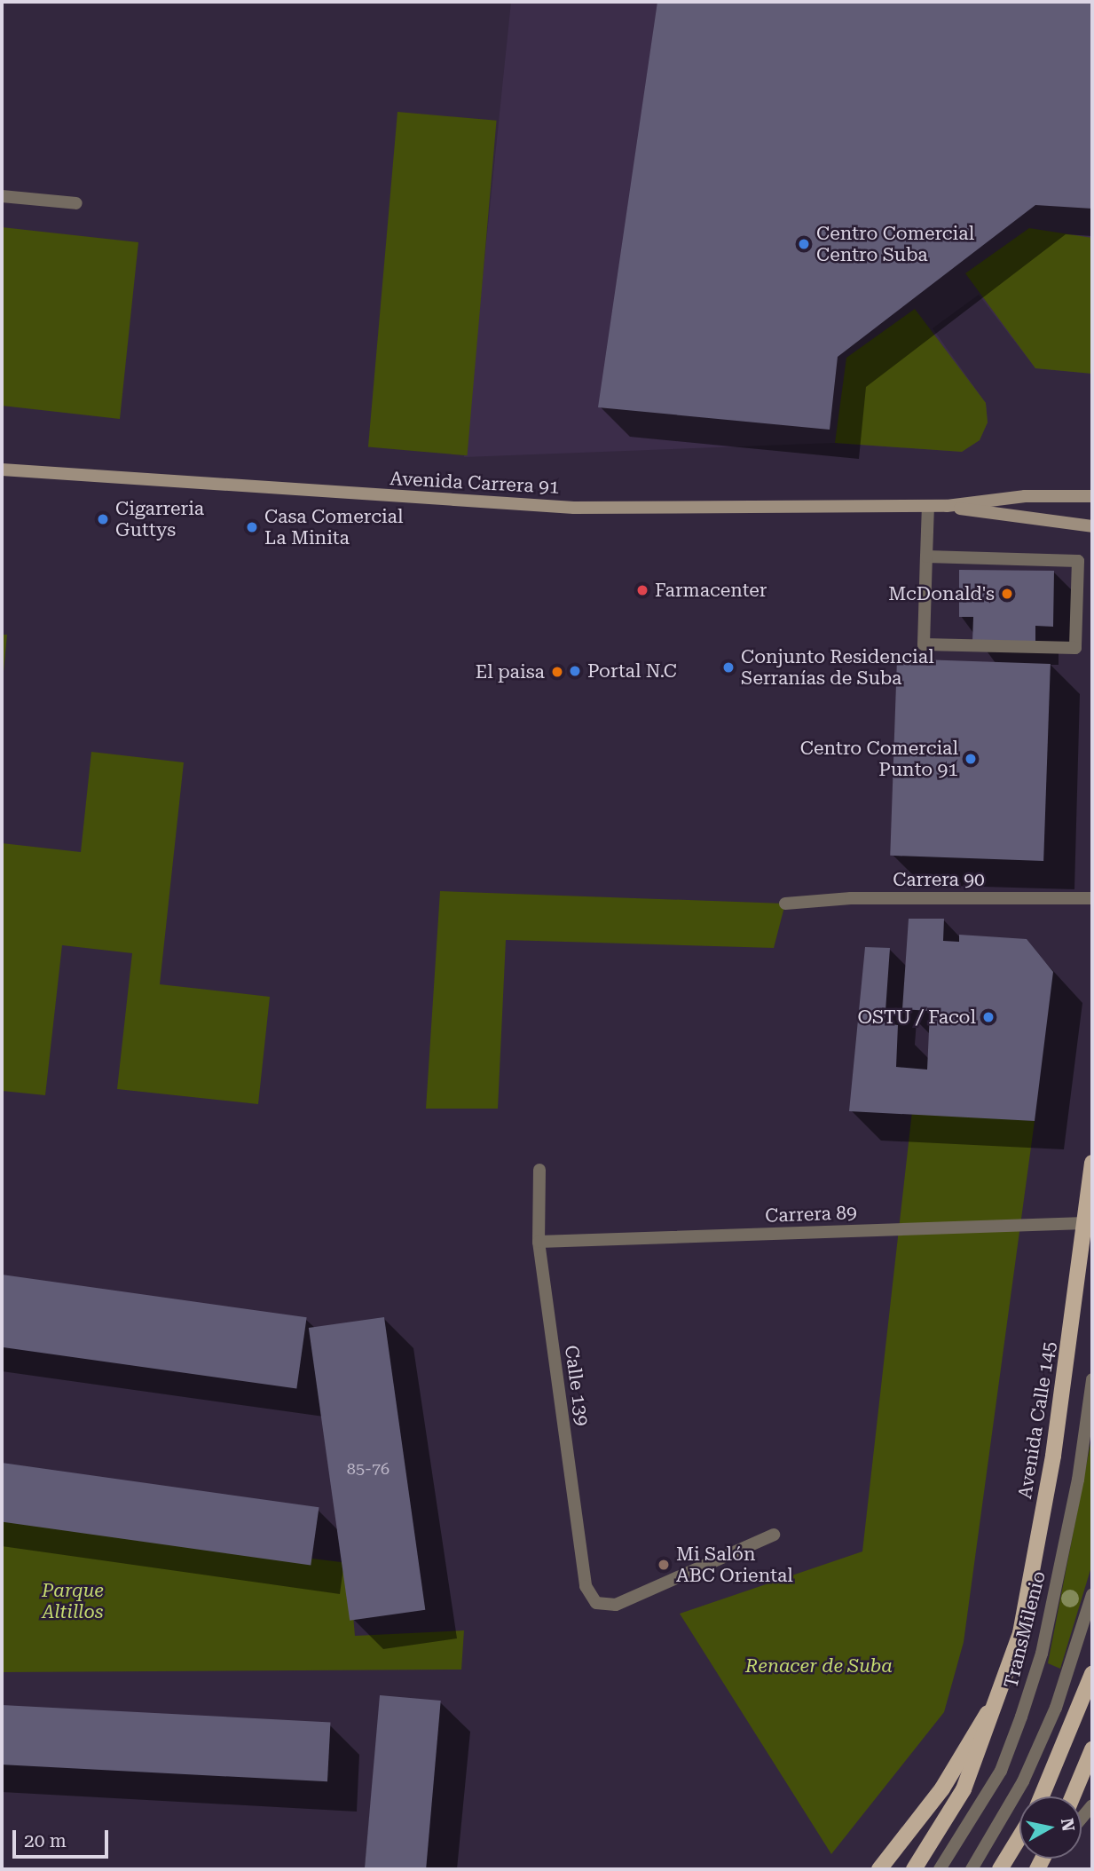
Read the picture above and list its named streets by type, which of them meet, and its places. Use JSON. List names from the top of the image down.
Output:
{
  "streets": {
    "main road": ["Avenida Carrera 91", "Avenida Calle 145"],
    "street": [
      "Carrera 90",
      "Carrera 89",
      "Calle 139",
      "TransMilenio"
    ]
  },
  "crossings": [
    ["Carrera 89", "Calle 139"],
    ["Carrera 89", "Avenida Calle 145"]
  ],
  "parks": ["Parque Altillos", "Renacer de Suba"],
  "places": [
    "Centro Comercial Centro Suba",
    "Cigarreria Guttys",
    "Casa Comercial La Minita",
    "Farmacenter",
    "McDonald's",
    "Conjunto Residencial Serranías de Suba",
    "Portal N.C",
    "El paisa",
    "Centro Comercial Punto 91",
    "OSTU / Facol",
    "Mi Salón ABC Oriental"
  ],
  "house_numbers": ["85-76"],
  "scale_bar": "20 m",
  "north": "right"
}
